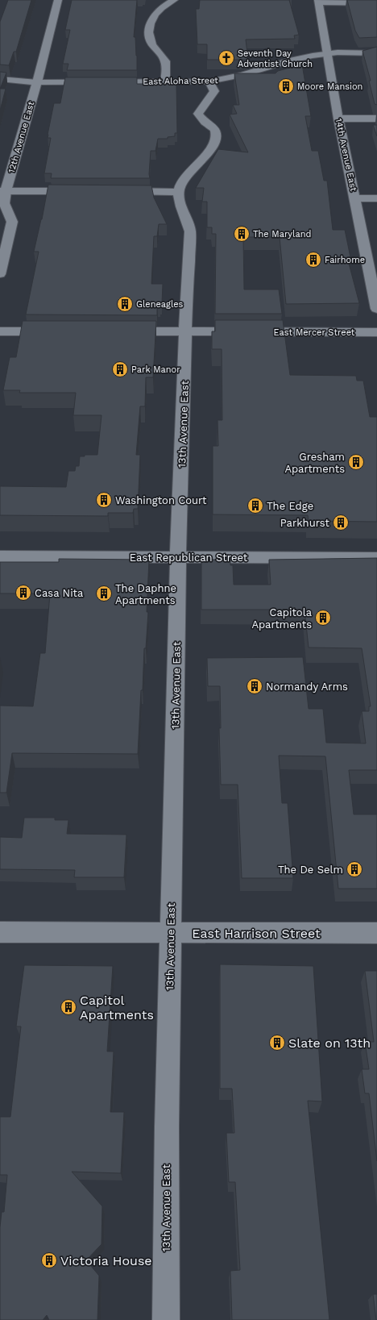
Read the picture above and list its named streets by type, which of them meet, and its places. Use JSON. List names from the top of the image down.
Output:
{
  "streets": {
    "street": [
      "East Aloha Street",
      "12th Avenue East",
      "14th Avenue East",
      "East Mercer Street",
      "13th Avenue East",
      "East Republican Street",
      "East Harrison Street"
    ]
  },
  "crossings": [
    ["East Aloha Street", "12th Avenue East"],
    ["East Aloha Street", "14th Avenue East"],
    ["East Mercer Street", "13th Avenue East"],
    ["13th Avenue East", "East Republican Street"],
    ["13th Avenue East", "East Harrison Street"]
  ],
  "places": {
    "church": ["Seventh Day Adventist Church"],
    "building": [
      "Moore Mansion",
      "The Maryland",
      "Fairhome",
      "Gleneagles",
      "Park Manor",
      "Gresham Apartments",
      "Washington Court",
      "The Edge",
      "Parkhurst",
      "Casa Nita",
      "The Daphne Apartments",
      "Capitola Apartments",
      "Normandy Arms",
      "The De Selm",
      "Capitol Apartments",
      "Slate on 13th",
      "Victoria House"
    ]
  }
}
